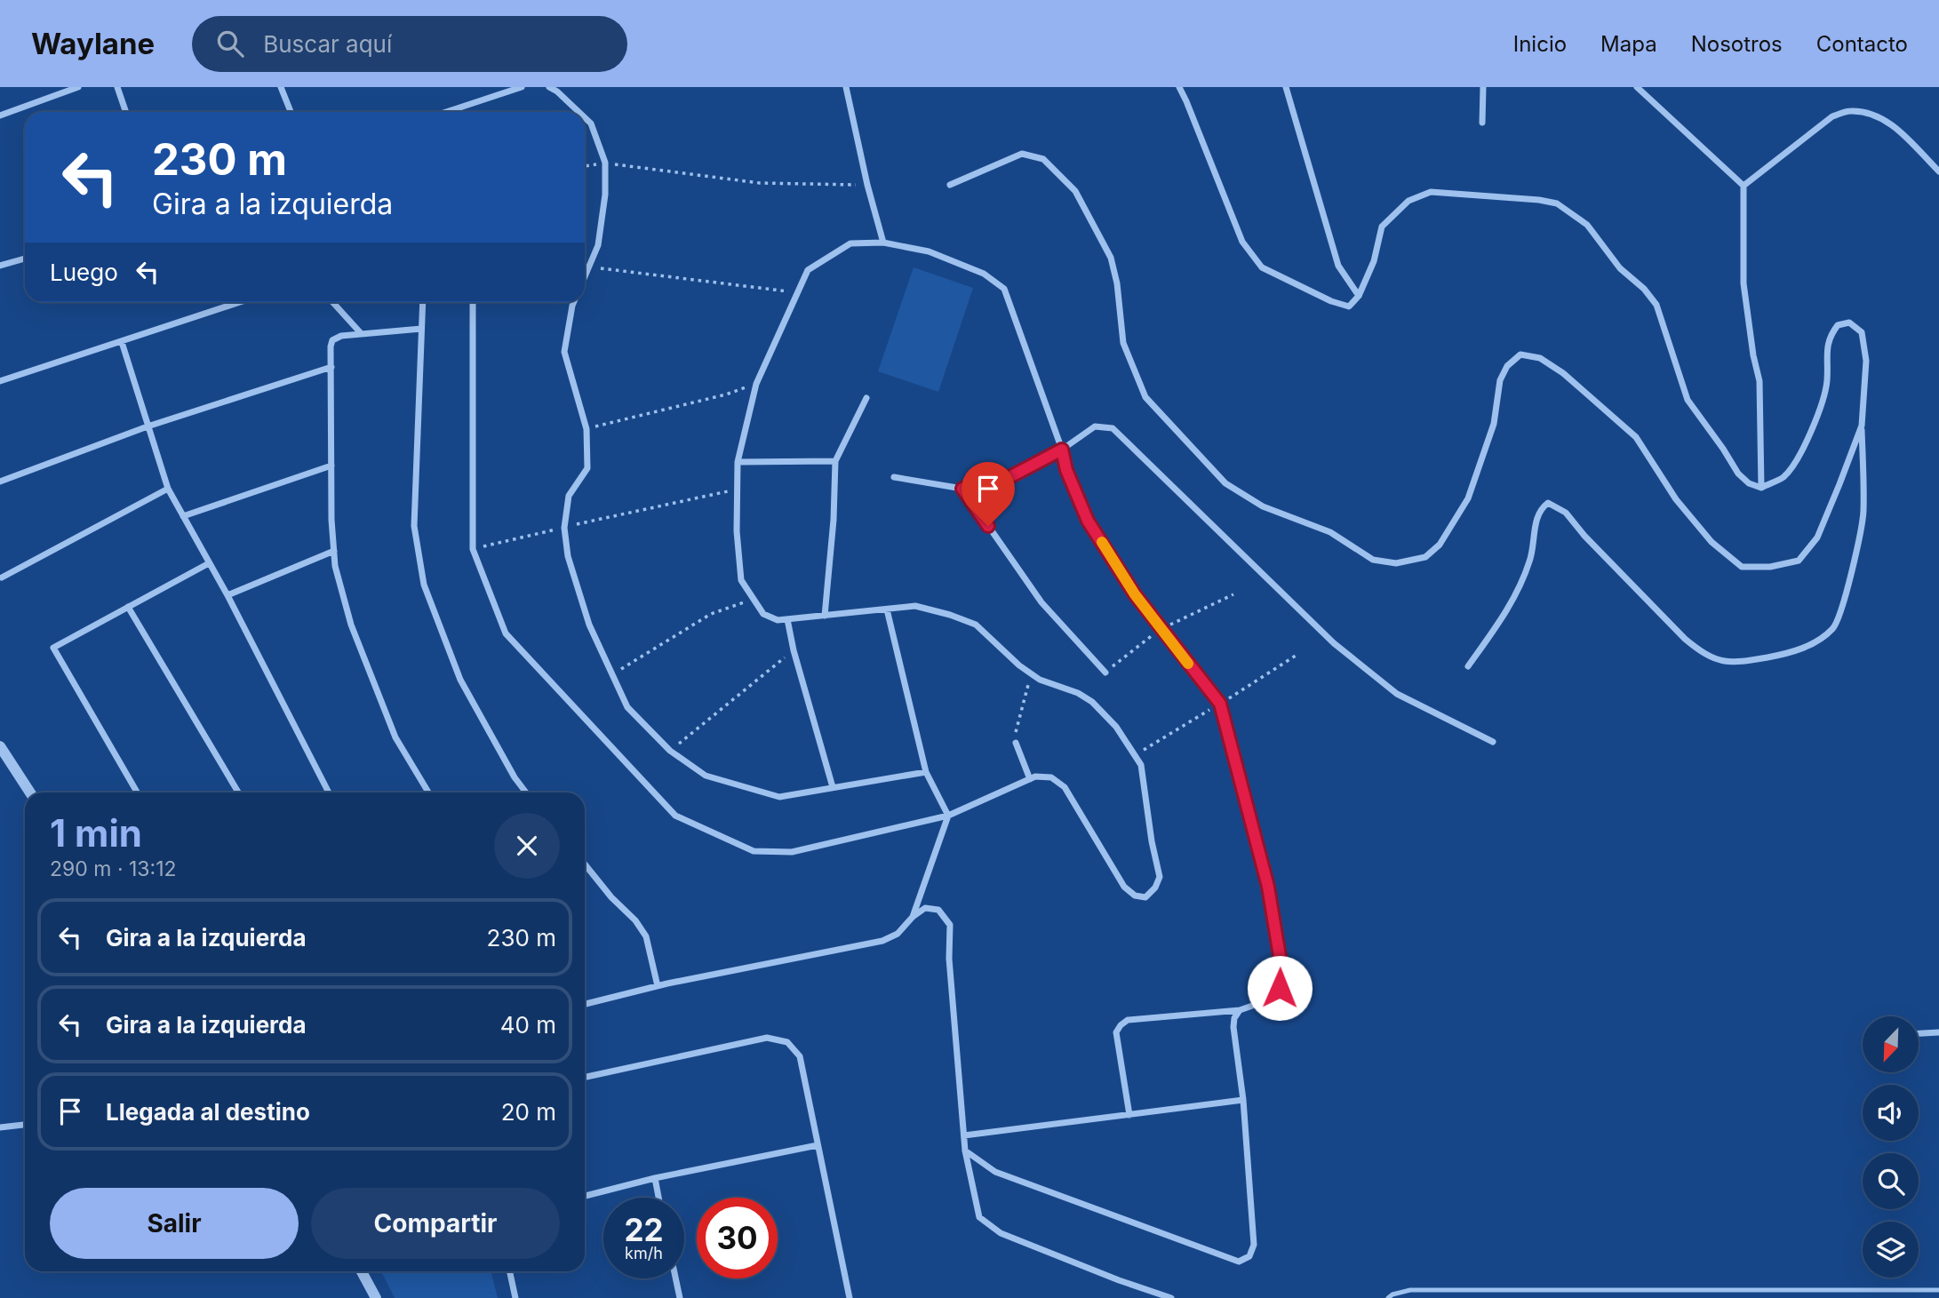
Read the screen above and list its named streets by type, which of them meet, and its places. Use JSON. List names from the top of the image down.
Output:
{
  "north": "bottom left",
  "page": {
    "header": "Waylane",
    "search": "Buscar aquí",
    "nav": [
      "Inicio",
      "Mapa",
      "Nosotros",
      "Contacto"
    ],
    "turn": ["230 m", "Gira a la izquierda"],
    "then": "Luego",
    "heading": ["1 min", "290 m · 13:12"],
    "list": [
      {
        "name": "Gira a la izquierda",
        "value": "230 m"
      },
      {
        "name": "Gira a la izquierda",
        "value": "40 m"
      },
      {
        "name": "Llegada al destino",
        "value": "20 m"
      }
    ],
    "buttons": ["Salir", "Compartir"],
    "speed": "22 km/h",
    "limit": "30"
  }
}
